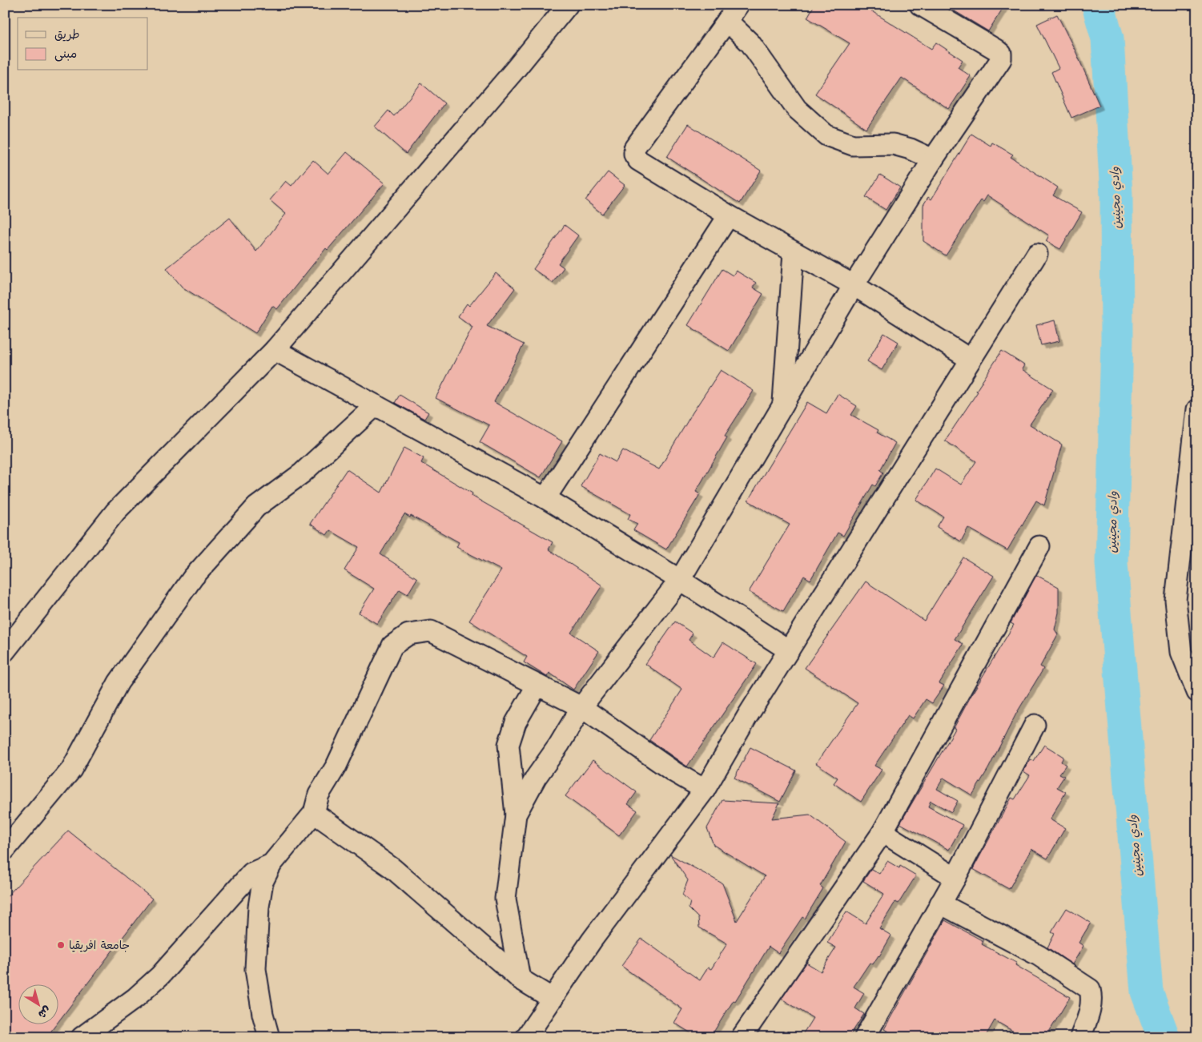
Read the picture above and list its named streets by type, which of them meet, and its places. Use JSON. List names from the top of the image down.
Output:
{
  "water": ["وادي مجينين"],
  "places": ["جامعة افريقيا"],
  "legend": ["طريق", "مبنى"],
  "north": "bottom right"
}
